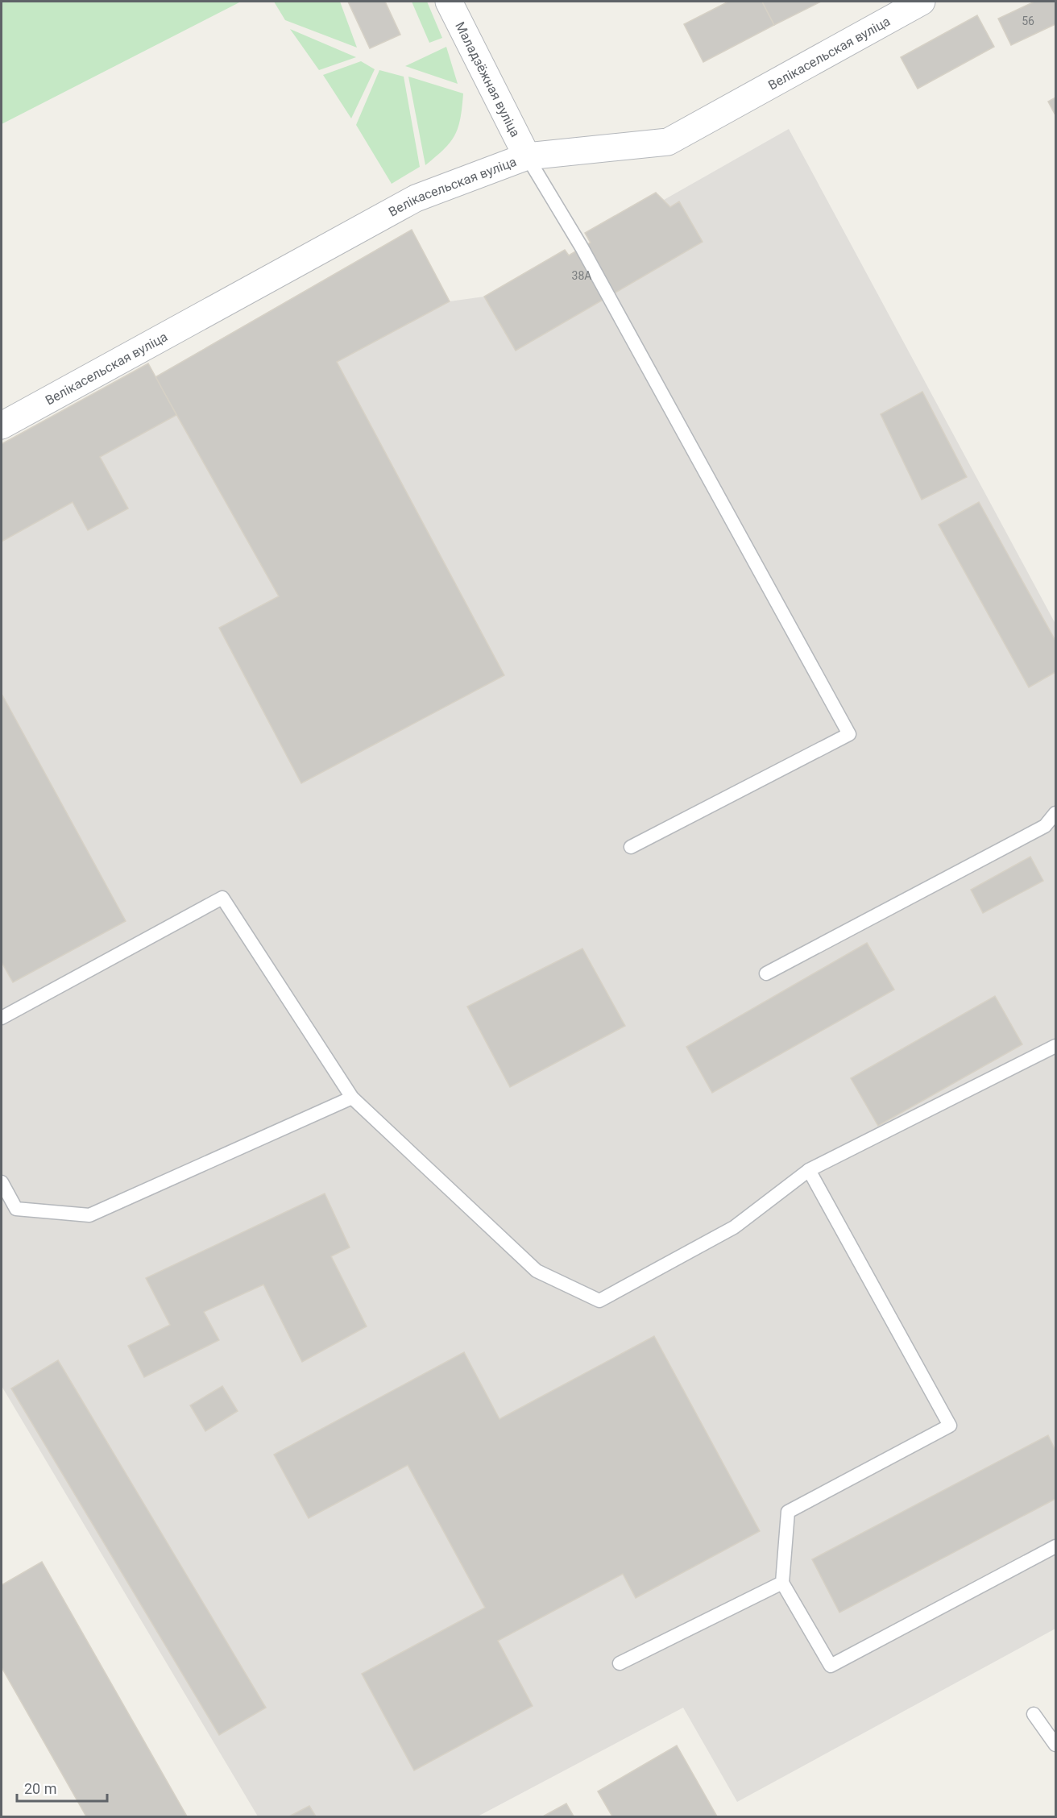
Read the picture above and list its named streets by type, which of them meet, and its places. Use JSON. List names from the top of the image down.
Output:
{
  "streets": {
    "street": ["Велікасельская вуліца", "Маладзёжная вуліца"]
  },
  "crossings": [
    ["Велікасельская вуліца", "Маладзёжная вуліца"]
  ],
  "house_numbers": ["56", "38А"],
  "scale_bar": "20 m"
}
